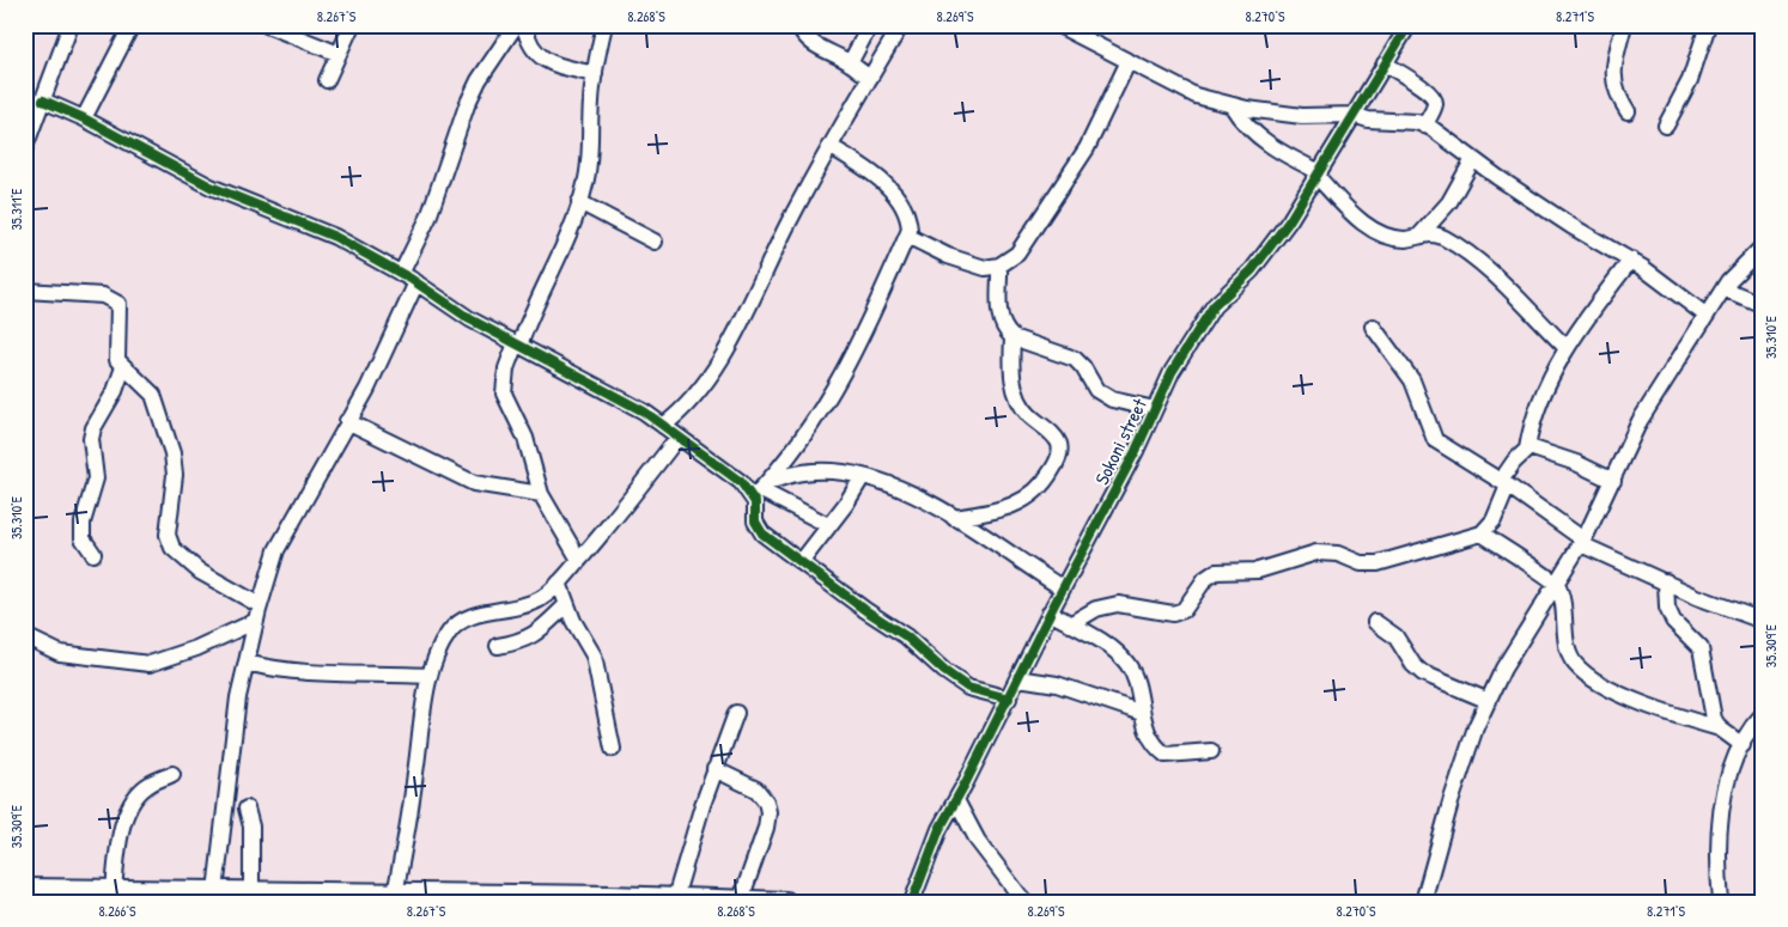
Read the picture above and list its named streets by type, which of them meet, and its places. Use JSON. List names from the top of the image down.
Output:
{
  "streets": {
    "street": ["Sokoni street"]
  },
  "coordinates": [
    "8.267°S",
    "8.268°S",
    "8.269°S",
    "8.270°S",
    "8.271°S",
    "35.311°E",
    "35.310°E",
    "35.309°E",
    "8.266°S"
  ]
}
